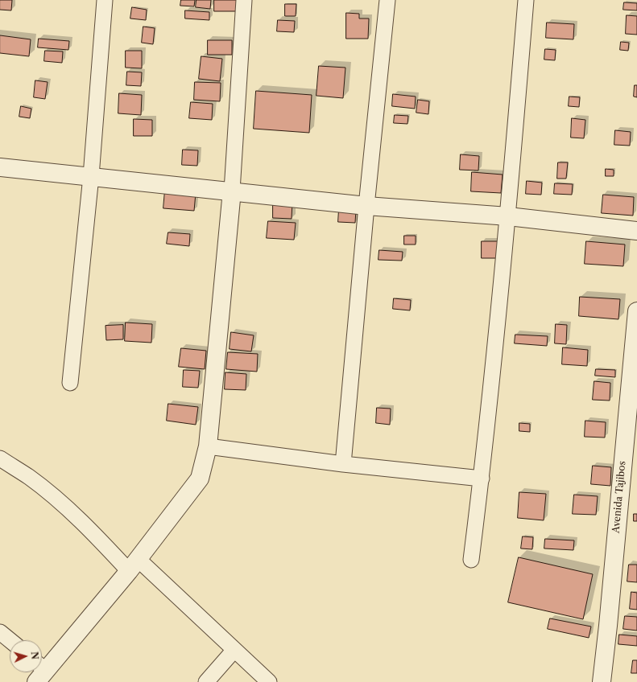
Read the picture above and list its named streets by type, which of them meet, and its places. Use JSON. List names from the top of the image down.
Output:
{
  "streets": {
    "street": ["Avenida Tajibos"]
  },
  "north": "right"
}
